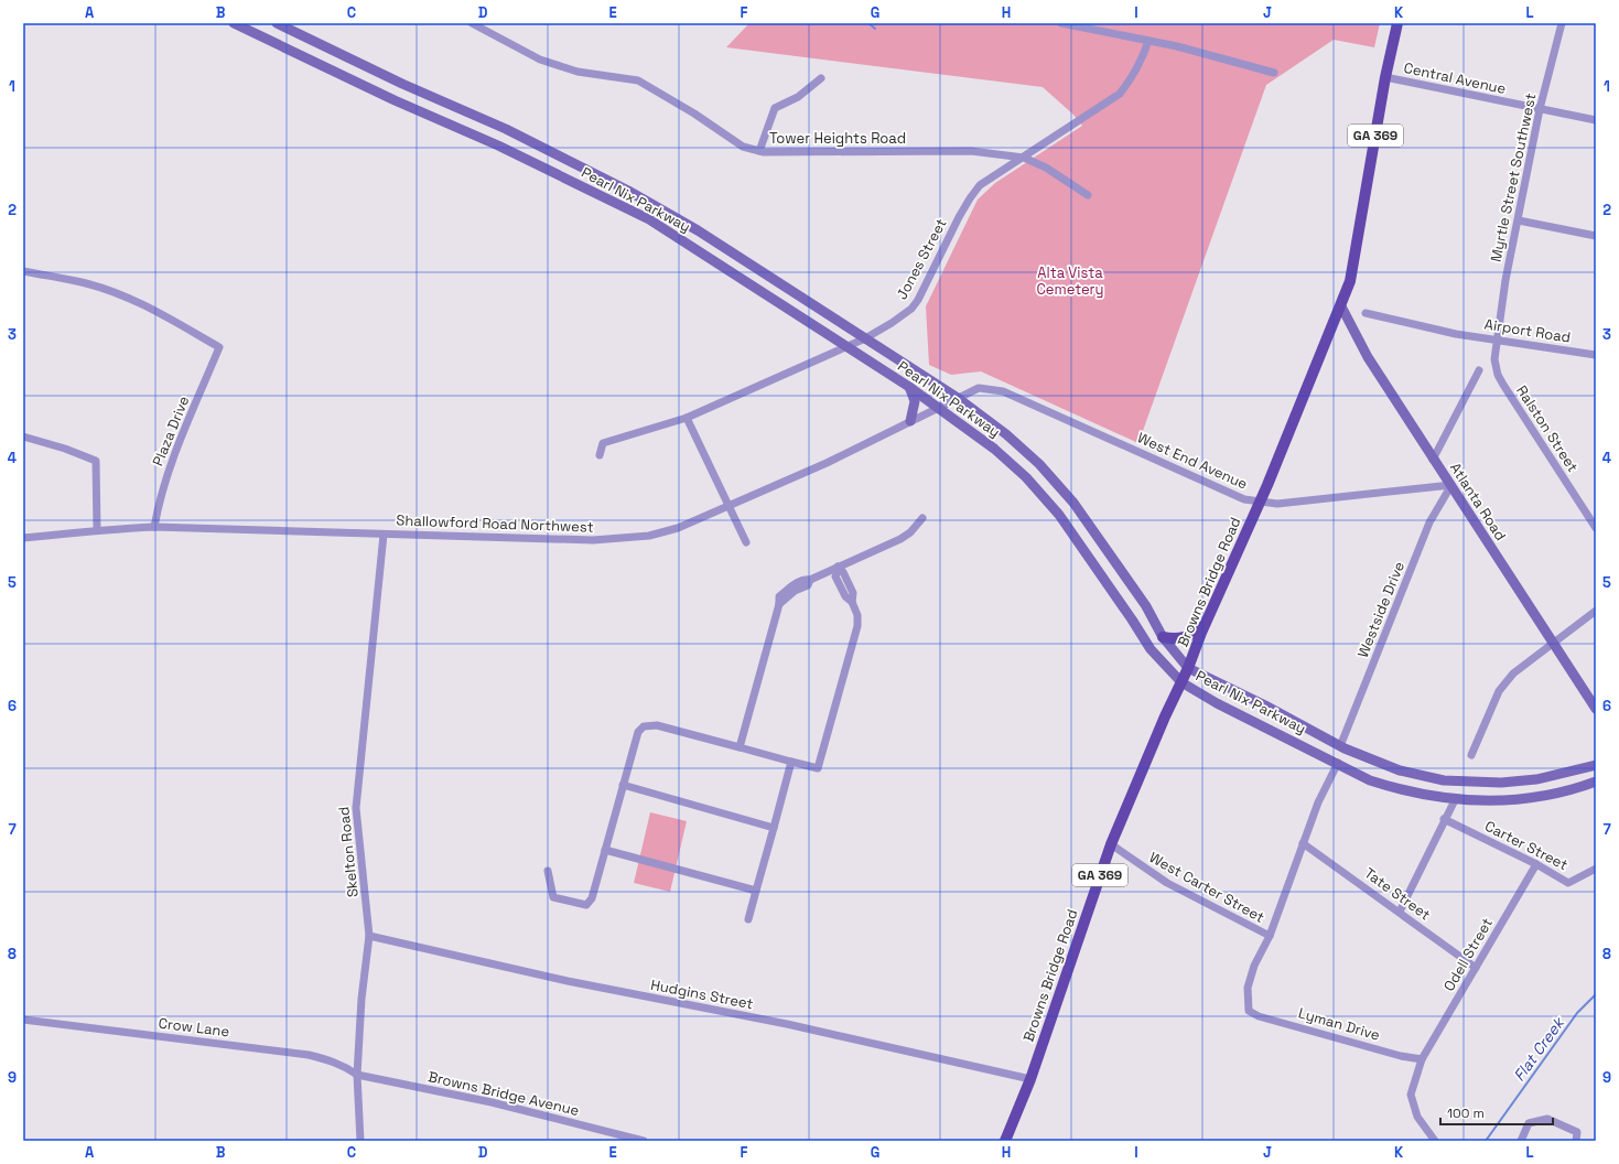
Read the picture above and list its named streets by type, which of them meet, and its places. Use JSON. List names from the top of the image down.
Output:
{
  "streets": {
    "main road": [
      "GA 369",
      "Pearl Nix Parkway",
      "Atlanta Road",
      "Browns Bridge Road"
    ],
    "street": [
      "Central Avenue",
      "Tower Heights Road",
      "Myrtle Street Southwest",
      "Jones Street",
      "Airport Road",
      "Ralston Street",
      "Plaza Drive",
      "West End Avenue",
      "Shallowford Road Northwest",
      "Westside Drive",
      "Carter Street",
      "Skelton Road",
      "West Carter Street",
      "Tate Street",
      "Odell Street",
      "Hudgins Street",
      "Lyman Drive",
      "Crow Lane",
      "Browns Bridge Avenue"
    ]
  },
  "crossings": [
    ["Central Avenue", "Myrtle Street Southwest"],
    ["Central Avenue", "Browns Bridge Road"],
    ["Tower Heights Road", "Jones Street"],
    ["Myrtle Street Southwest", "Airport Road"],
    ["Myrtle Street Southwest", "Ralston Street"],
    ["Pearl Nix Parkway", "Jones Street"],
    ["Pearl Nix Parkway", "West End Avenue"],
    ["Pearl Nix Parkway", "Shallowford Road Northwest"],
    ["Pearl Nix Parkway", "Browns Bridge Road"],
    ["Pearl Nix Parkway", "Westside Drive"],
    ["Airport Road", "Ralston Street"],
    ["Plaza Drive", "Shallowford Road Northwest"],
    ["West End Avenue", "Atlanta Road"],
    ["West End Avenue", "Shallowford Road Northwest"],
    ["West End Avenue", "Browns Bridge Road"],
    ["West End Avenue", "Westside Drive"],
    ["Atlanta Road", "Browns Bridge Road"],
    ["Atlanta Road", "Westside Drive"],
    ["Shallowford Road Northwest", "Skelton Road"],
    ["Browns Bridge Road", "West Carter Street"],
    ["Browns Bridge Road", "Hudgins Street"],
    ["Carter Street", "Odell Street"],
    ["Skelton Road", "Hudgins Street"],
    ["Skelton Road", "Crow Lane"],
    ["Skelton Road", "Browns Bridge Avenue"],
    ["West Carter Street", "Lyman Drive"],
    ["Tate Street", "Odell Street"],
    ["Odell Street", "Lyman Drive"],
    ["Crow Lane", "Browns Bridge Avenue"]
  ],
  "water": ["Flat Creek"],
  "parks": ["Alta Vista Cemetery"],
  "scale_bar": "100 m",
  "grid": {
    "columns": [
      "A",
      "B",
      "C",
      "D",
      "E",
      "F",
      "G",
      "H",
      "I",
      "J",
      "K",
      "L"
    ],
    "rows": [
      "1",
      "2",
      "3",
      "4",
      "5",
      "6",
      "7",
      "8",
      "9"
    ]
  }
}
